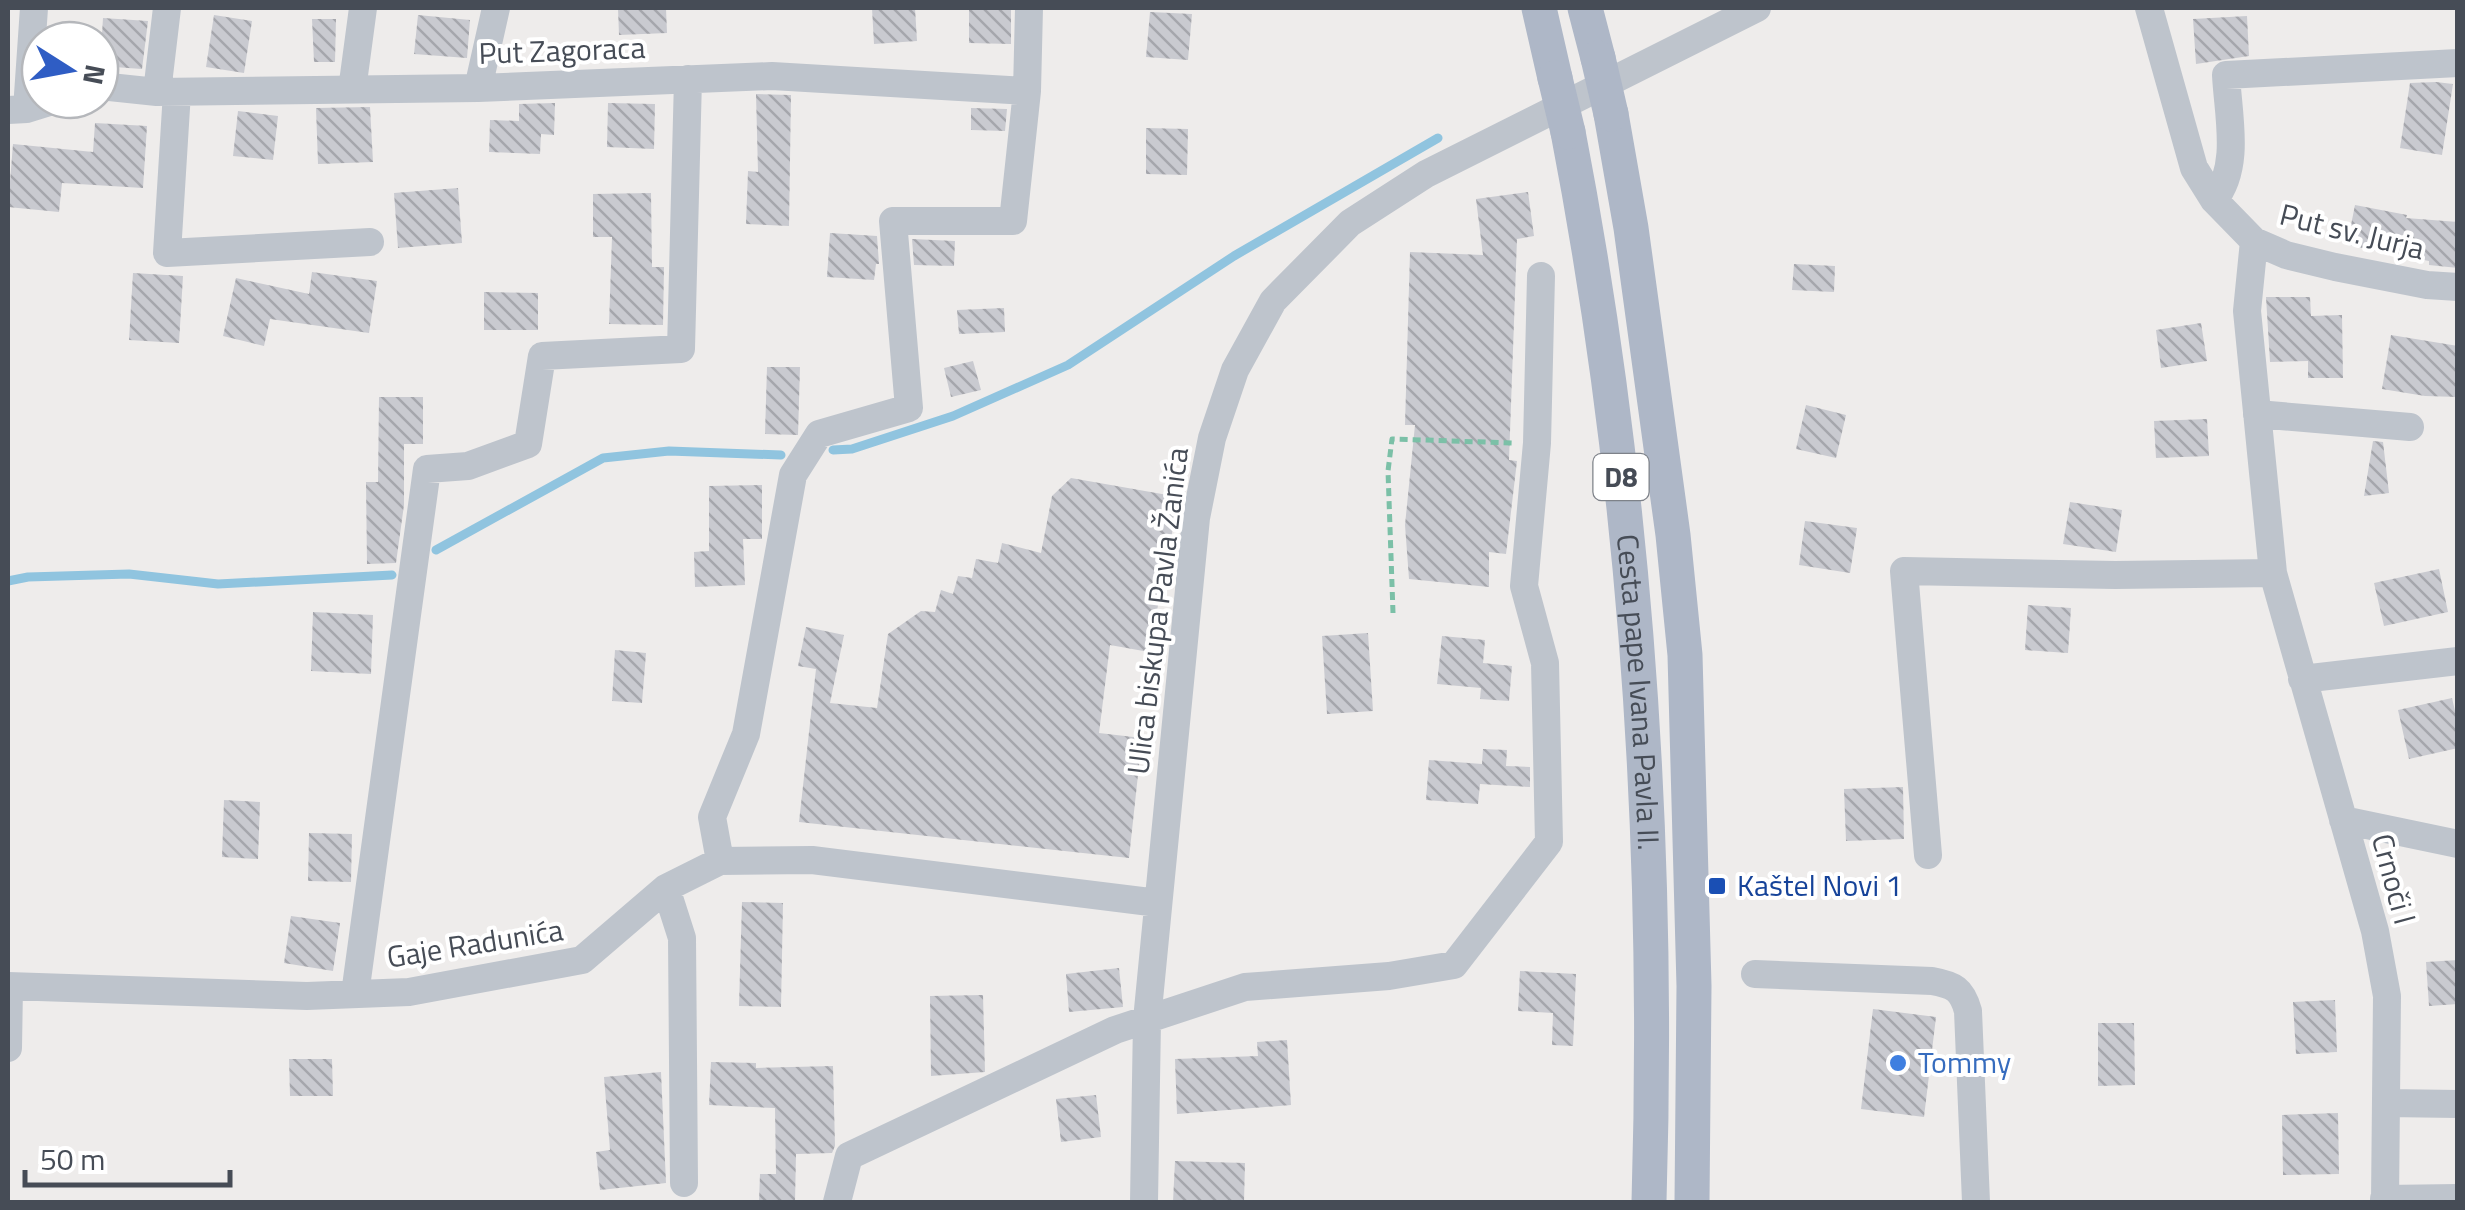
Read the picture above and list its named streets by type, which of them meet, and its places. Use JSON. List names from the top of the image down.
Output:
{
  "streets": {
    "main road": ["D8", "Cesta pape Ivana Pavla II."],
    "street": [
      "Put Zagoraca",
      "Put sv. Jurja",
      "Ulica biskupa Pavla Žanića",
      "Crnoči l",
      "Gaje Radunića"
    ]
  },
  "crossings": [
    ["Put sv. Jurja", "Crnoči l"],
    ["Ulica biskupa Pavla Žanića", "Cesta pape Ivana Pavla II."],
    ["Ulica biskupa Pavla Žanića", "Gaje Radunića"]
  ],
  "places": {
    "transit": ["Kaštel Novi 1"],
    "other": ["Tommy"]
  },
  "scale_bar": "50 m",
  "north": "right"
}
